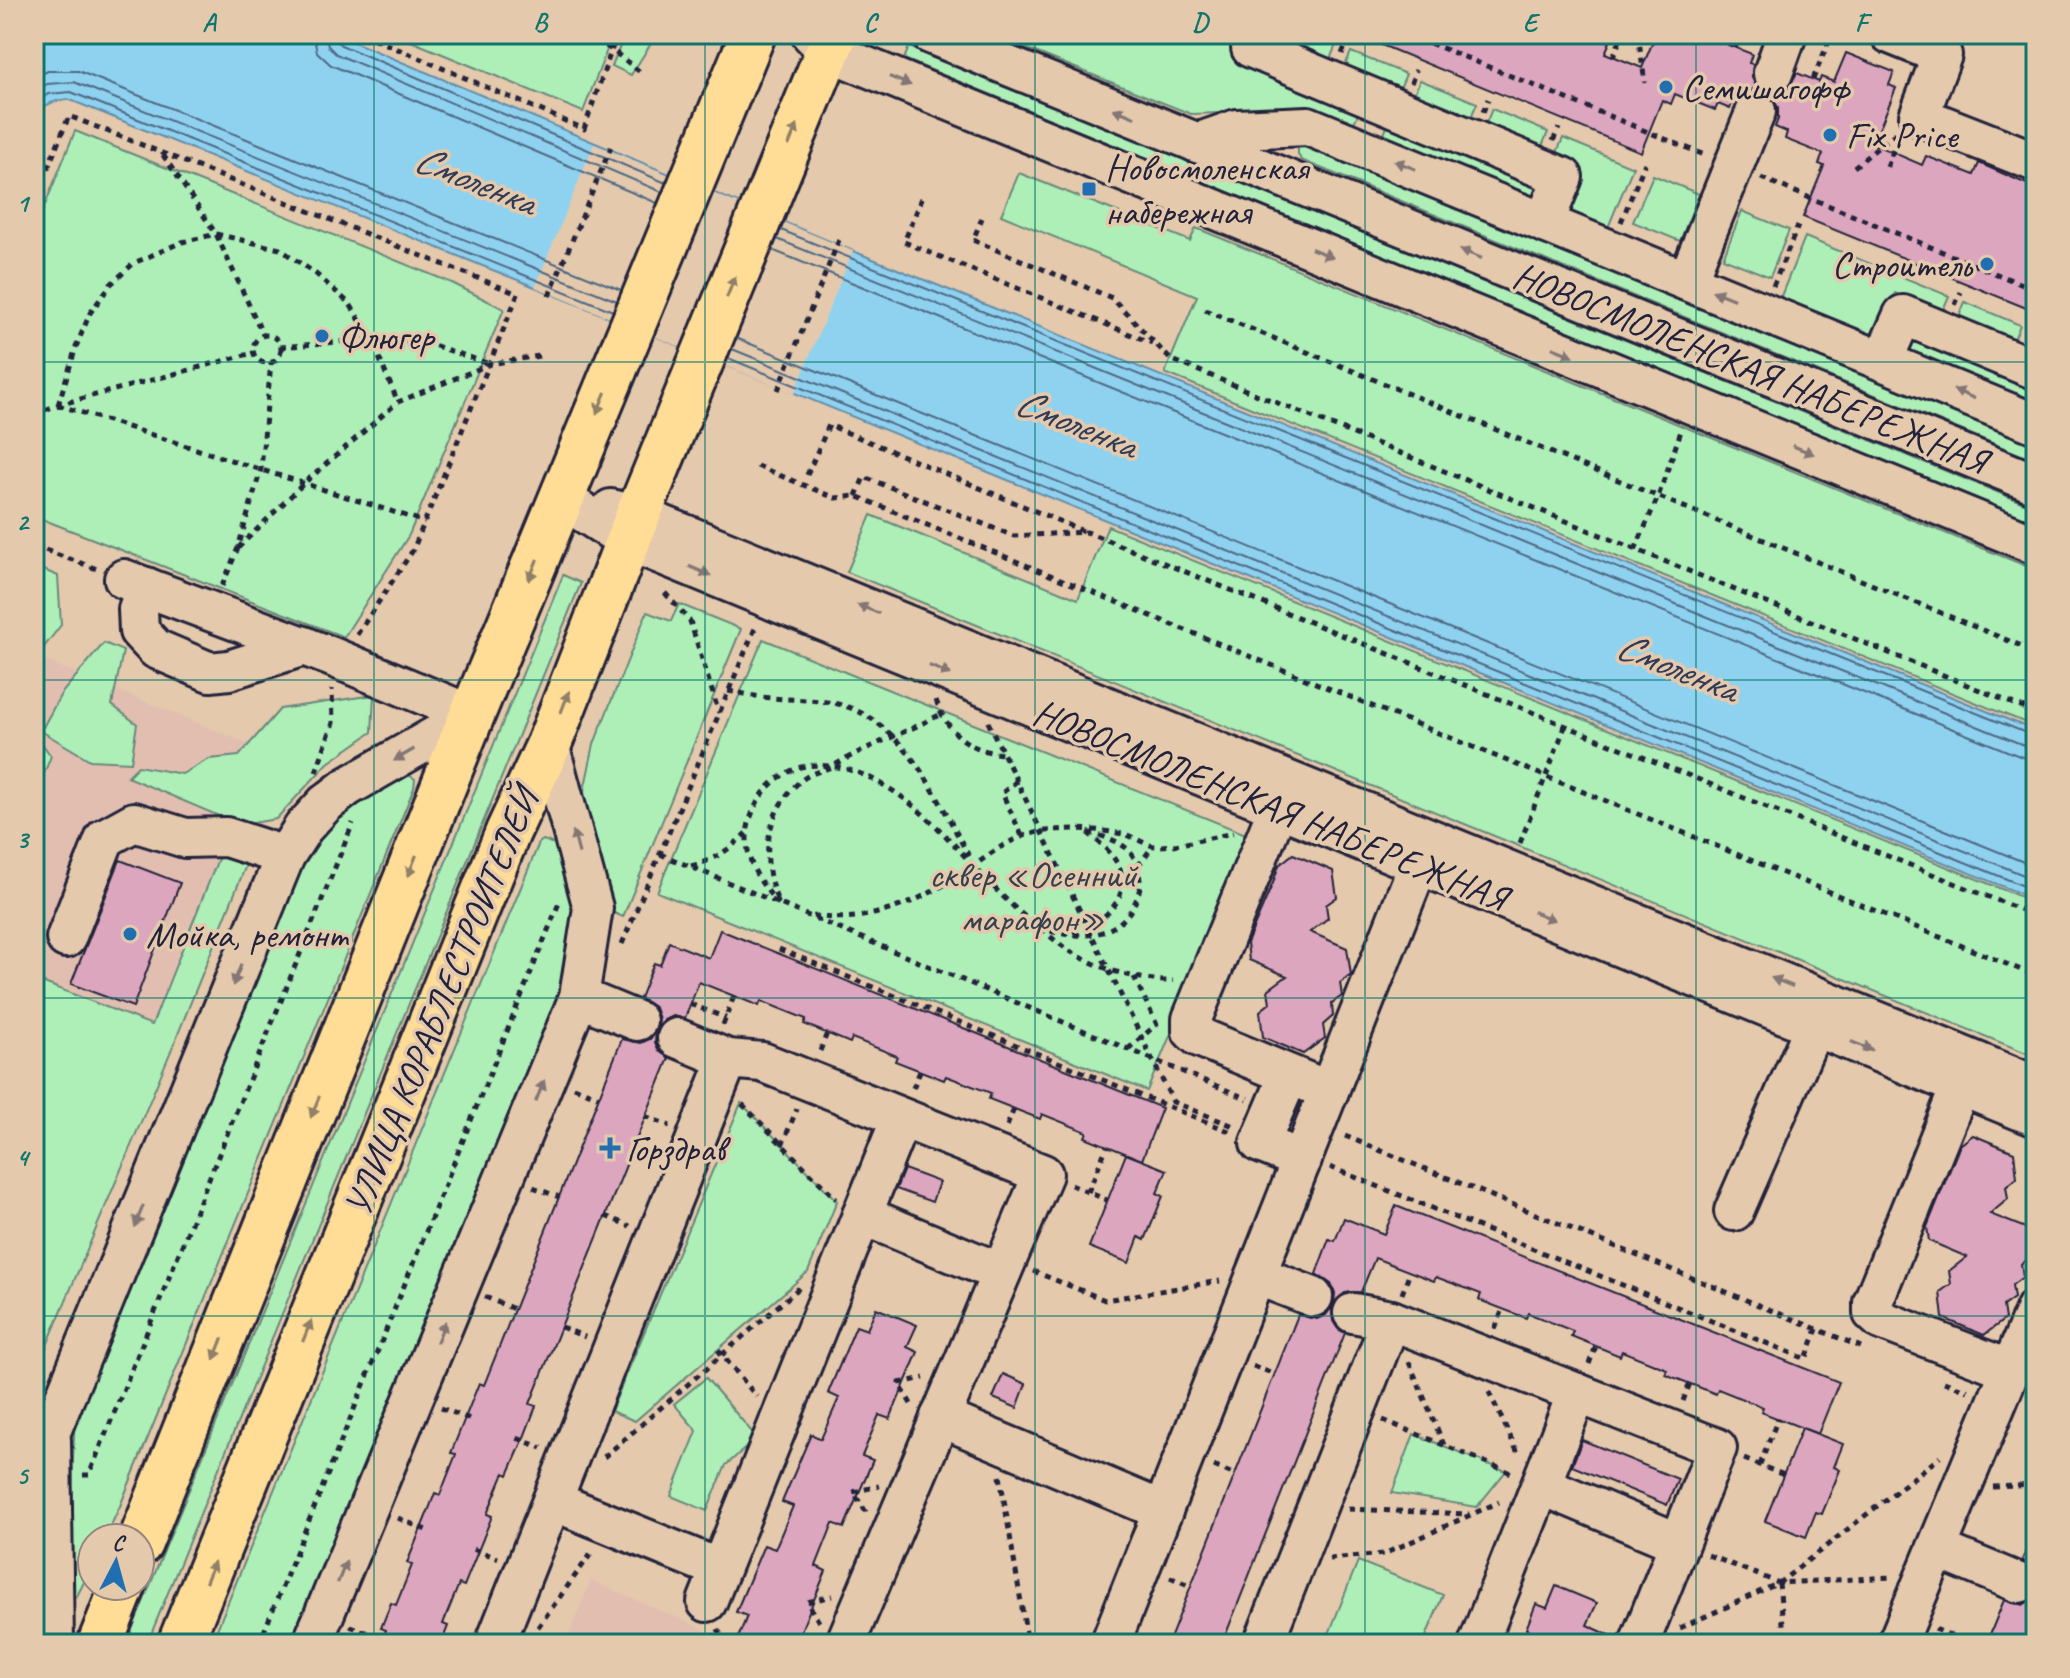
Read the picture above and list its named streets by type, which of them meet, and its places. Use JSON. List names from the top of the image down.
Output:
{
  "streets": {
    "main road": ["УЛИЦА КОРАБЛЕСТРОИТЕЛЕЙ"],
    "street": ["НОВОСМОЛЕНСКАЯ НАБЕРЕЖНАЯ"]
  },
  "crossings": [
    ["НОВОСМОЛЕНСКАЯ НАБЕРЕЖНАЯ", "УЛИЦА КОРАБЛЕСТРОИТЕЛЕЙ"]
  ],
  "water": ["Смоленка"],
  "parks": ["сквер «Осенний марафон»"],
  "places": {
    "other": [
      "Семишагофф",
      "Fix Price",
      "Строитель",
      "Флюгер",
      "Мойка, ремонт"
    ],
    "transit": ["Новосмоленская набережная"],
    "health": ["Горздрав"]
  },
  "north": "top",
  "grid": {
    "columns": [
      "A",
      "B",
      "C",
      "D",
      "E",
      "F"
    ],
    "rows": [
      "1",
      "2",
      "3",
      "4",
      "5"
    ]
  }
}
